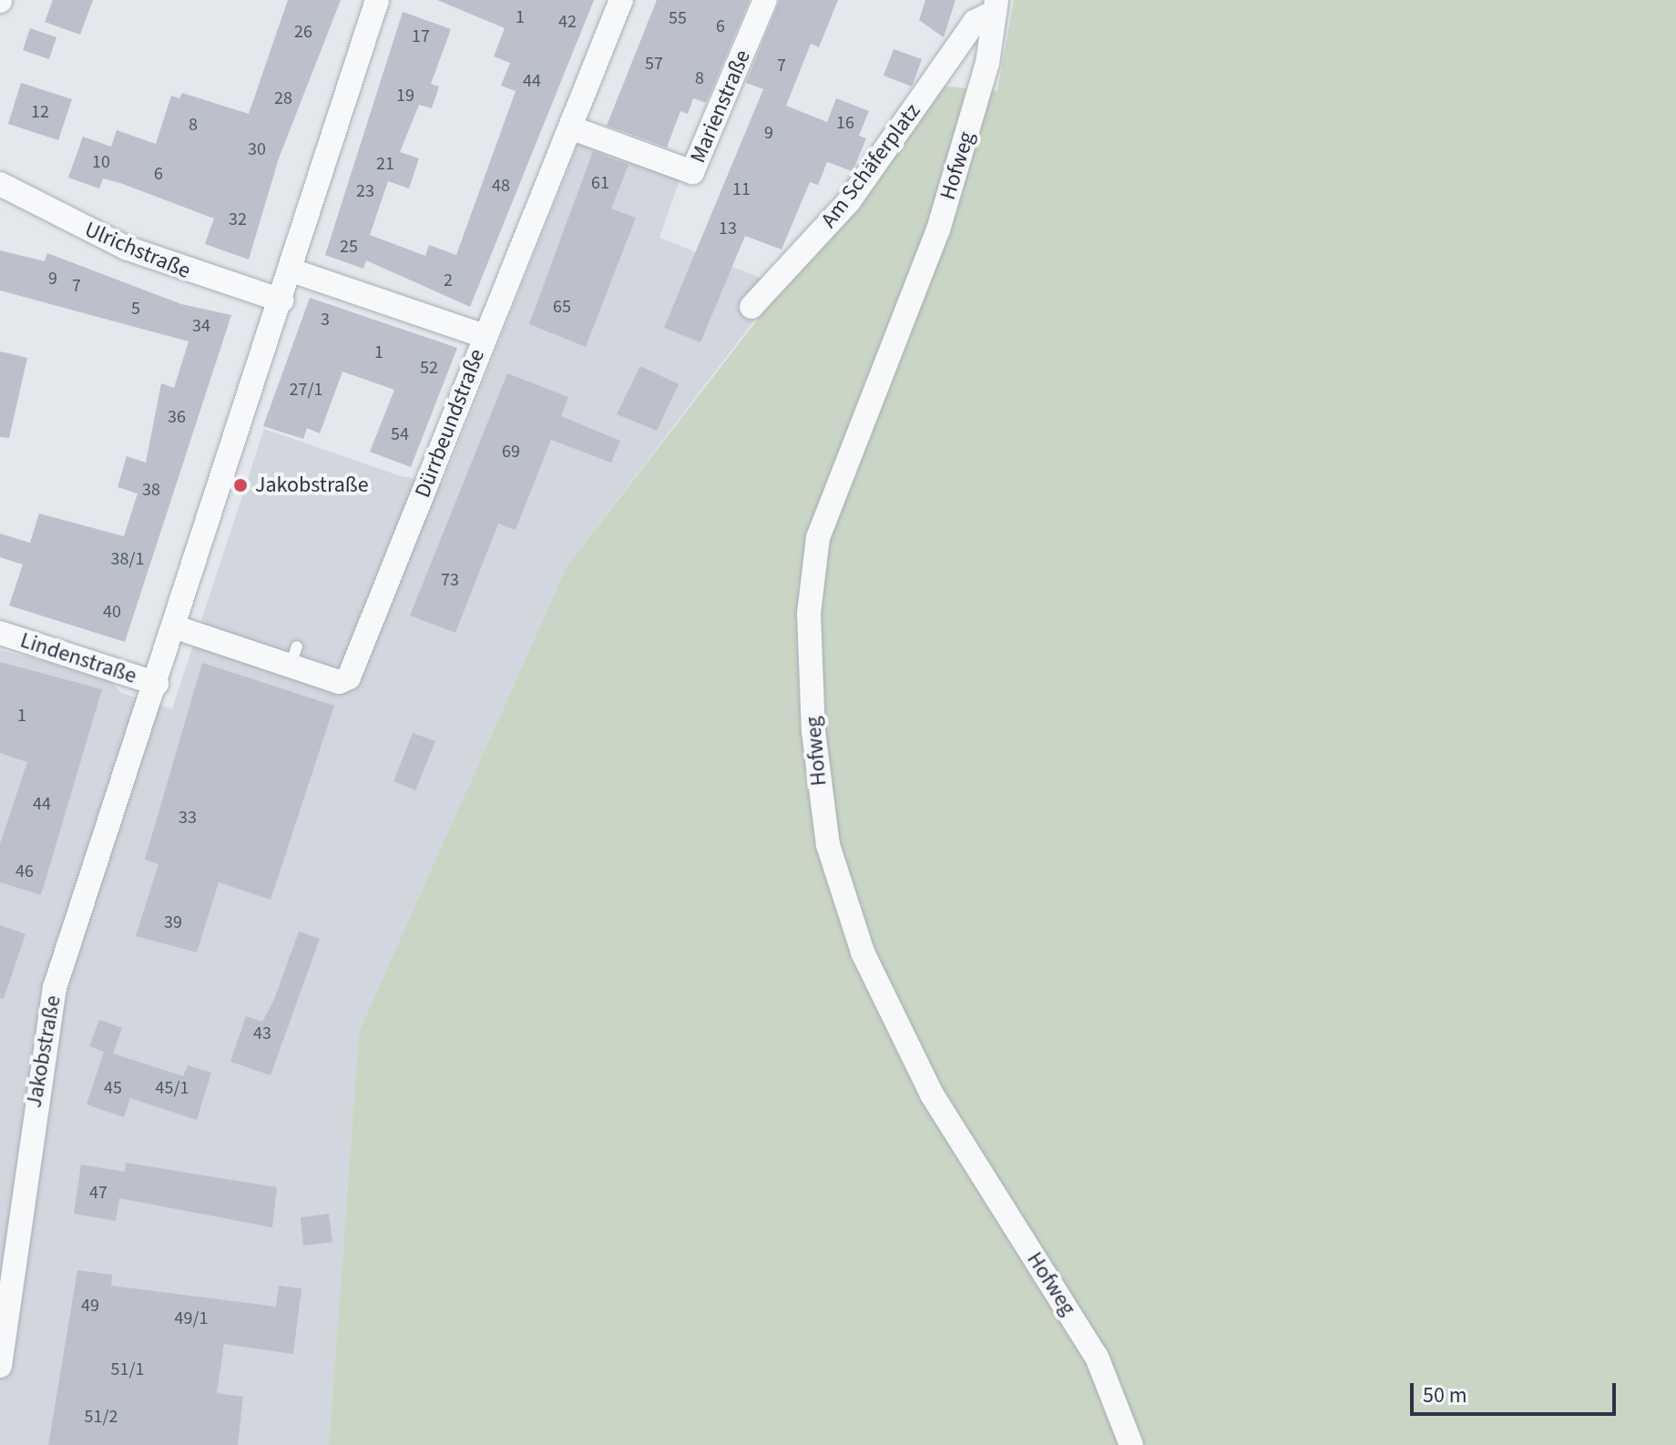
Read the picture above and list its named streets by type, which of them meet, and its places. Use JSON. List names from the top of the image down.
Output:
{
  "streets": {
    "street": [
      "Marienstraße",
      "Am Schäferplatz",
      "Hofweg",
      "Ulrichstraße",
      "Dürrbeundstraße",
      "Lindenstraße",
      "Jakobstraße"
    ]
  },
  "crossings": [
    ["Marienstraße", "Dürrbeundstraße"],
    ["Am Schäferplatz", "Hofweg"],
    ["Ulrichstraße", "Jakobstraße"],
    ["Dürrbeundstraße", "Jakobstraße"],
    ["Lindenstraße", "Jakobstraße"]
  ],
  "places": ["Jakobstraße"],
  "house_numbers": [
    "1",
    "55",
    "42",
    "6",
    "26",
    "17",
    "57",
    "7",
    "8",
    "44",
    "19",
    "28",
    "12",
    "16",
    "8",
    "9",
    "30",
    "10",
    "21",
    "6",
    "61",
    "48",
    "11",
    "23",
    "32",
    "13",
    "25",
    "9",
    "2",
    "7",
    "65",
    "5",
    "3",
    "34",
    "1",
    "52",
    "27/1",
    "36",
    "54",
    "69",
    "38",
    "38/1",
    "73",
    "40",
    "1",
    "44",
    "33",
    "46",
    "39",
    "43",
    "45",
    "45/1",
    "47",
    "49",
    "49/1",
    "51/1",
    "51/2"
  ],
  "scale_bar": "50 m"
}
